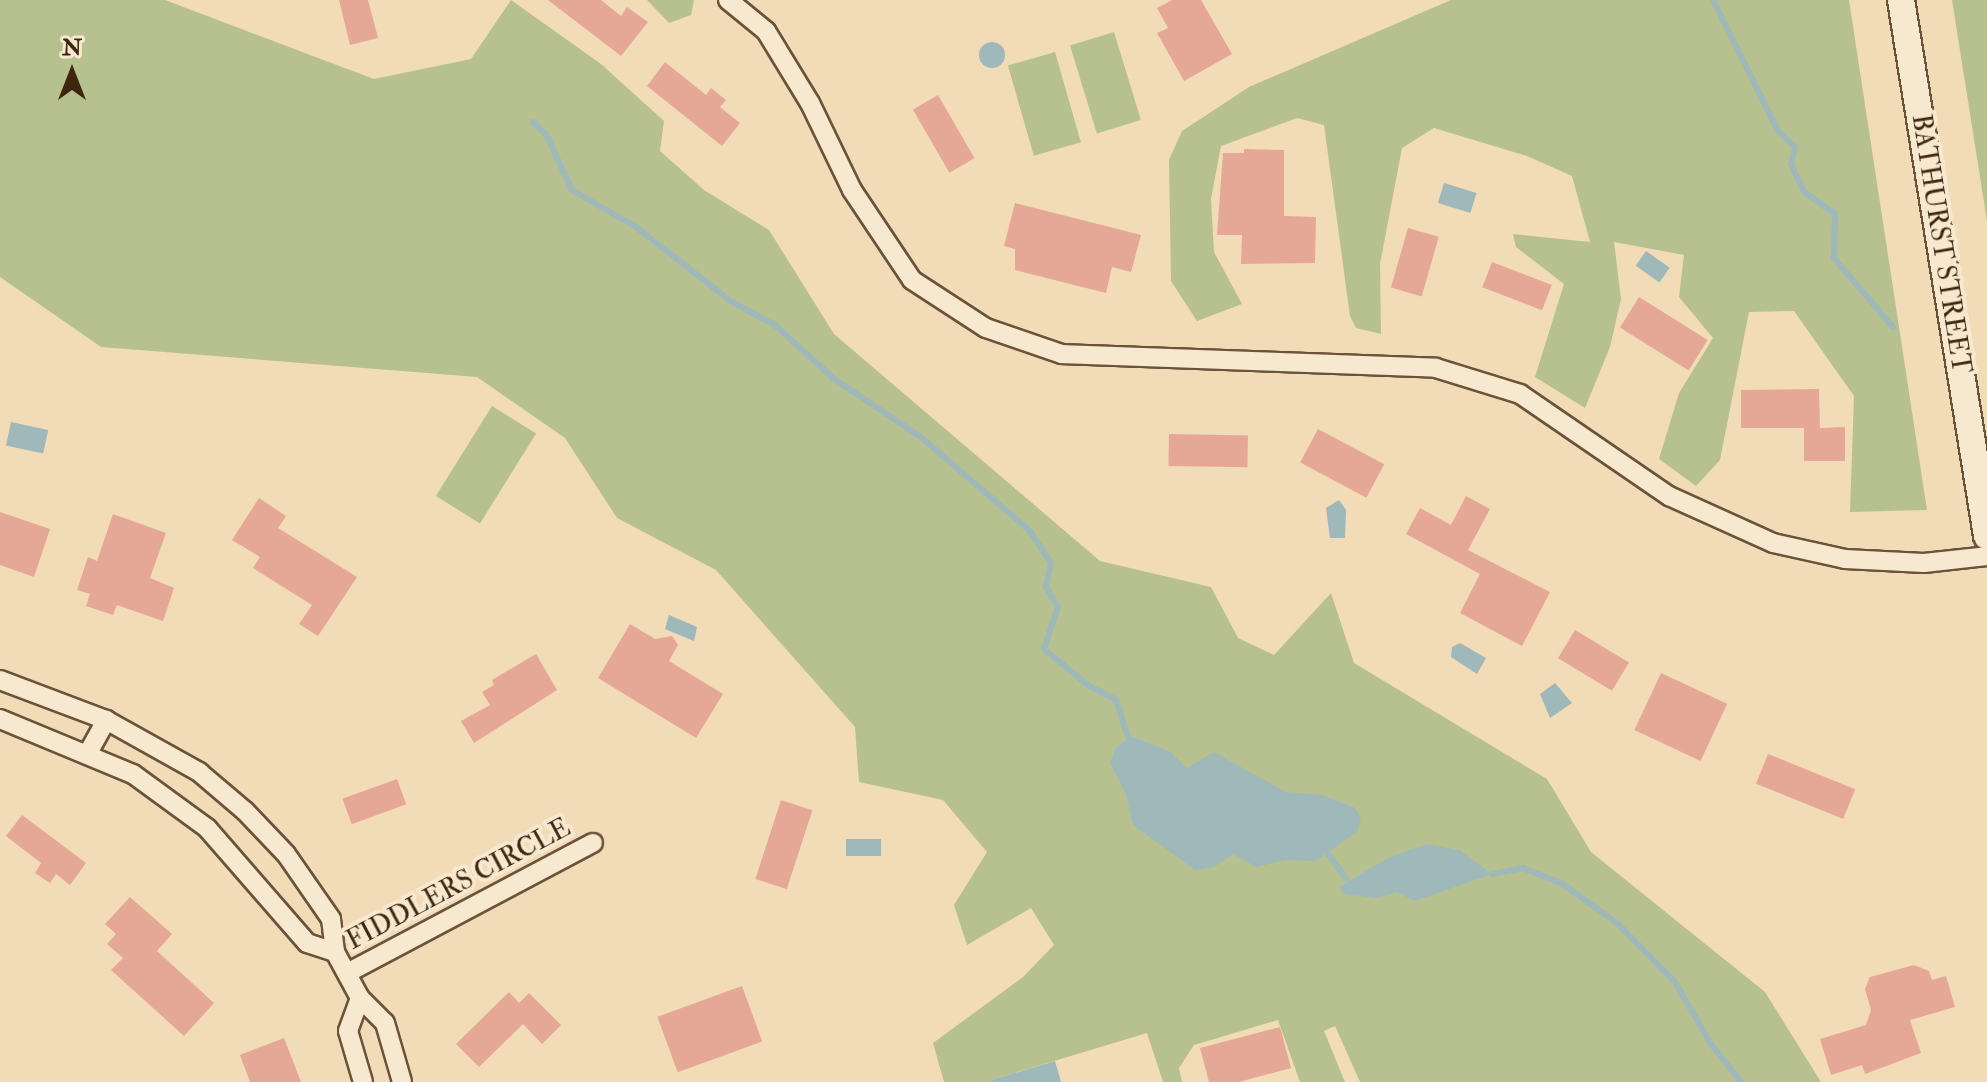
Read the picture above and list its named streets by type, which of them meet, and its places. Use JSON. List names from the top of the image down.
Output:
{
  "streets": {
    "main road": ["BATHURST STREET"],
    "street": ["FIDDLERS CIRCLE"]
  },
  "north": "top"
}
